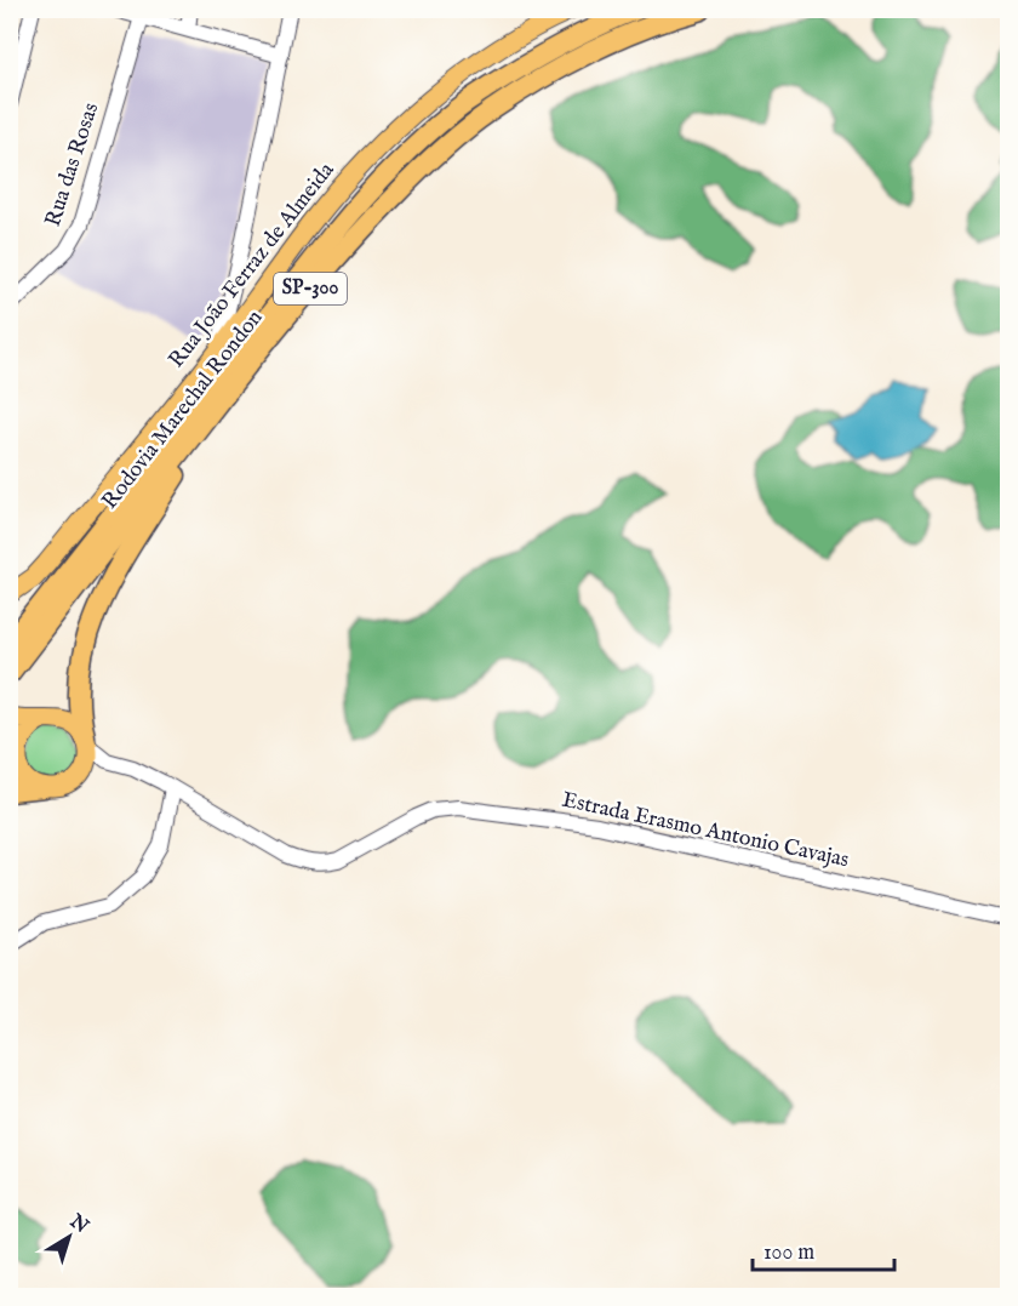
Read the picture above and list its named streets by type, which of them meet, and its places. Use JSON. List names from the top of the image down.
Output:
{
  "streets": {
    "highway": ["SP-300", "Rodovia Marechal Rondon"],
    "main road": ["Rua João Ferraz de Almeida"],
    "street": ["Rua das Rosas", "Estrada Erasmo Antonio Cavajas"]
  },
  "scale_bar": "100 m",
  "north": "top right"
}
